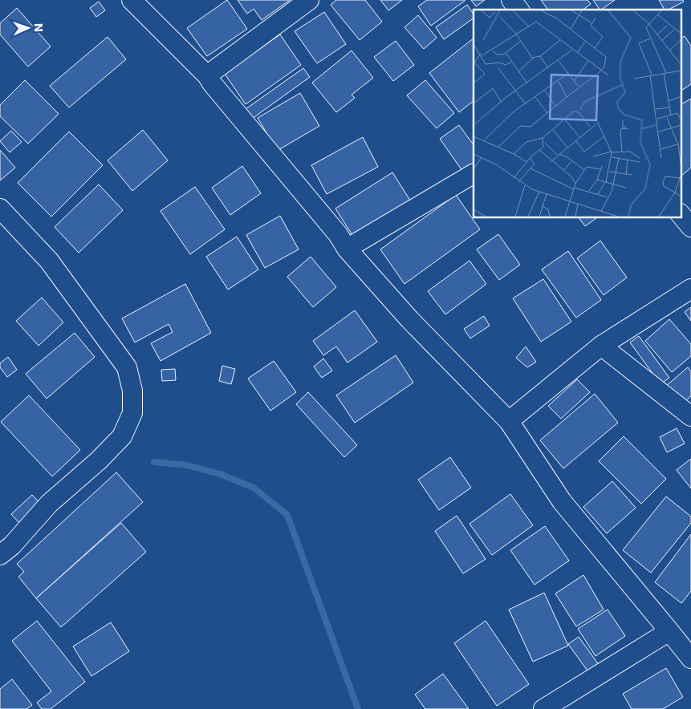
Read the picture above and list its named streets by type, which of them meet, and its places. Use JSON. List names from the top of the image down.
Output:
{
  "north": "right"
}
